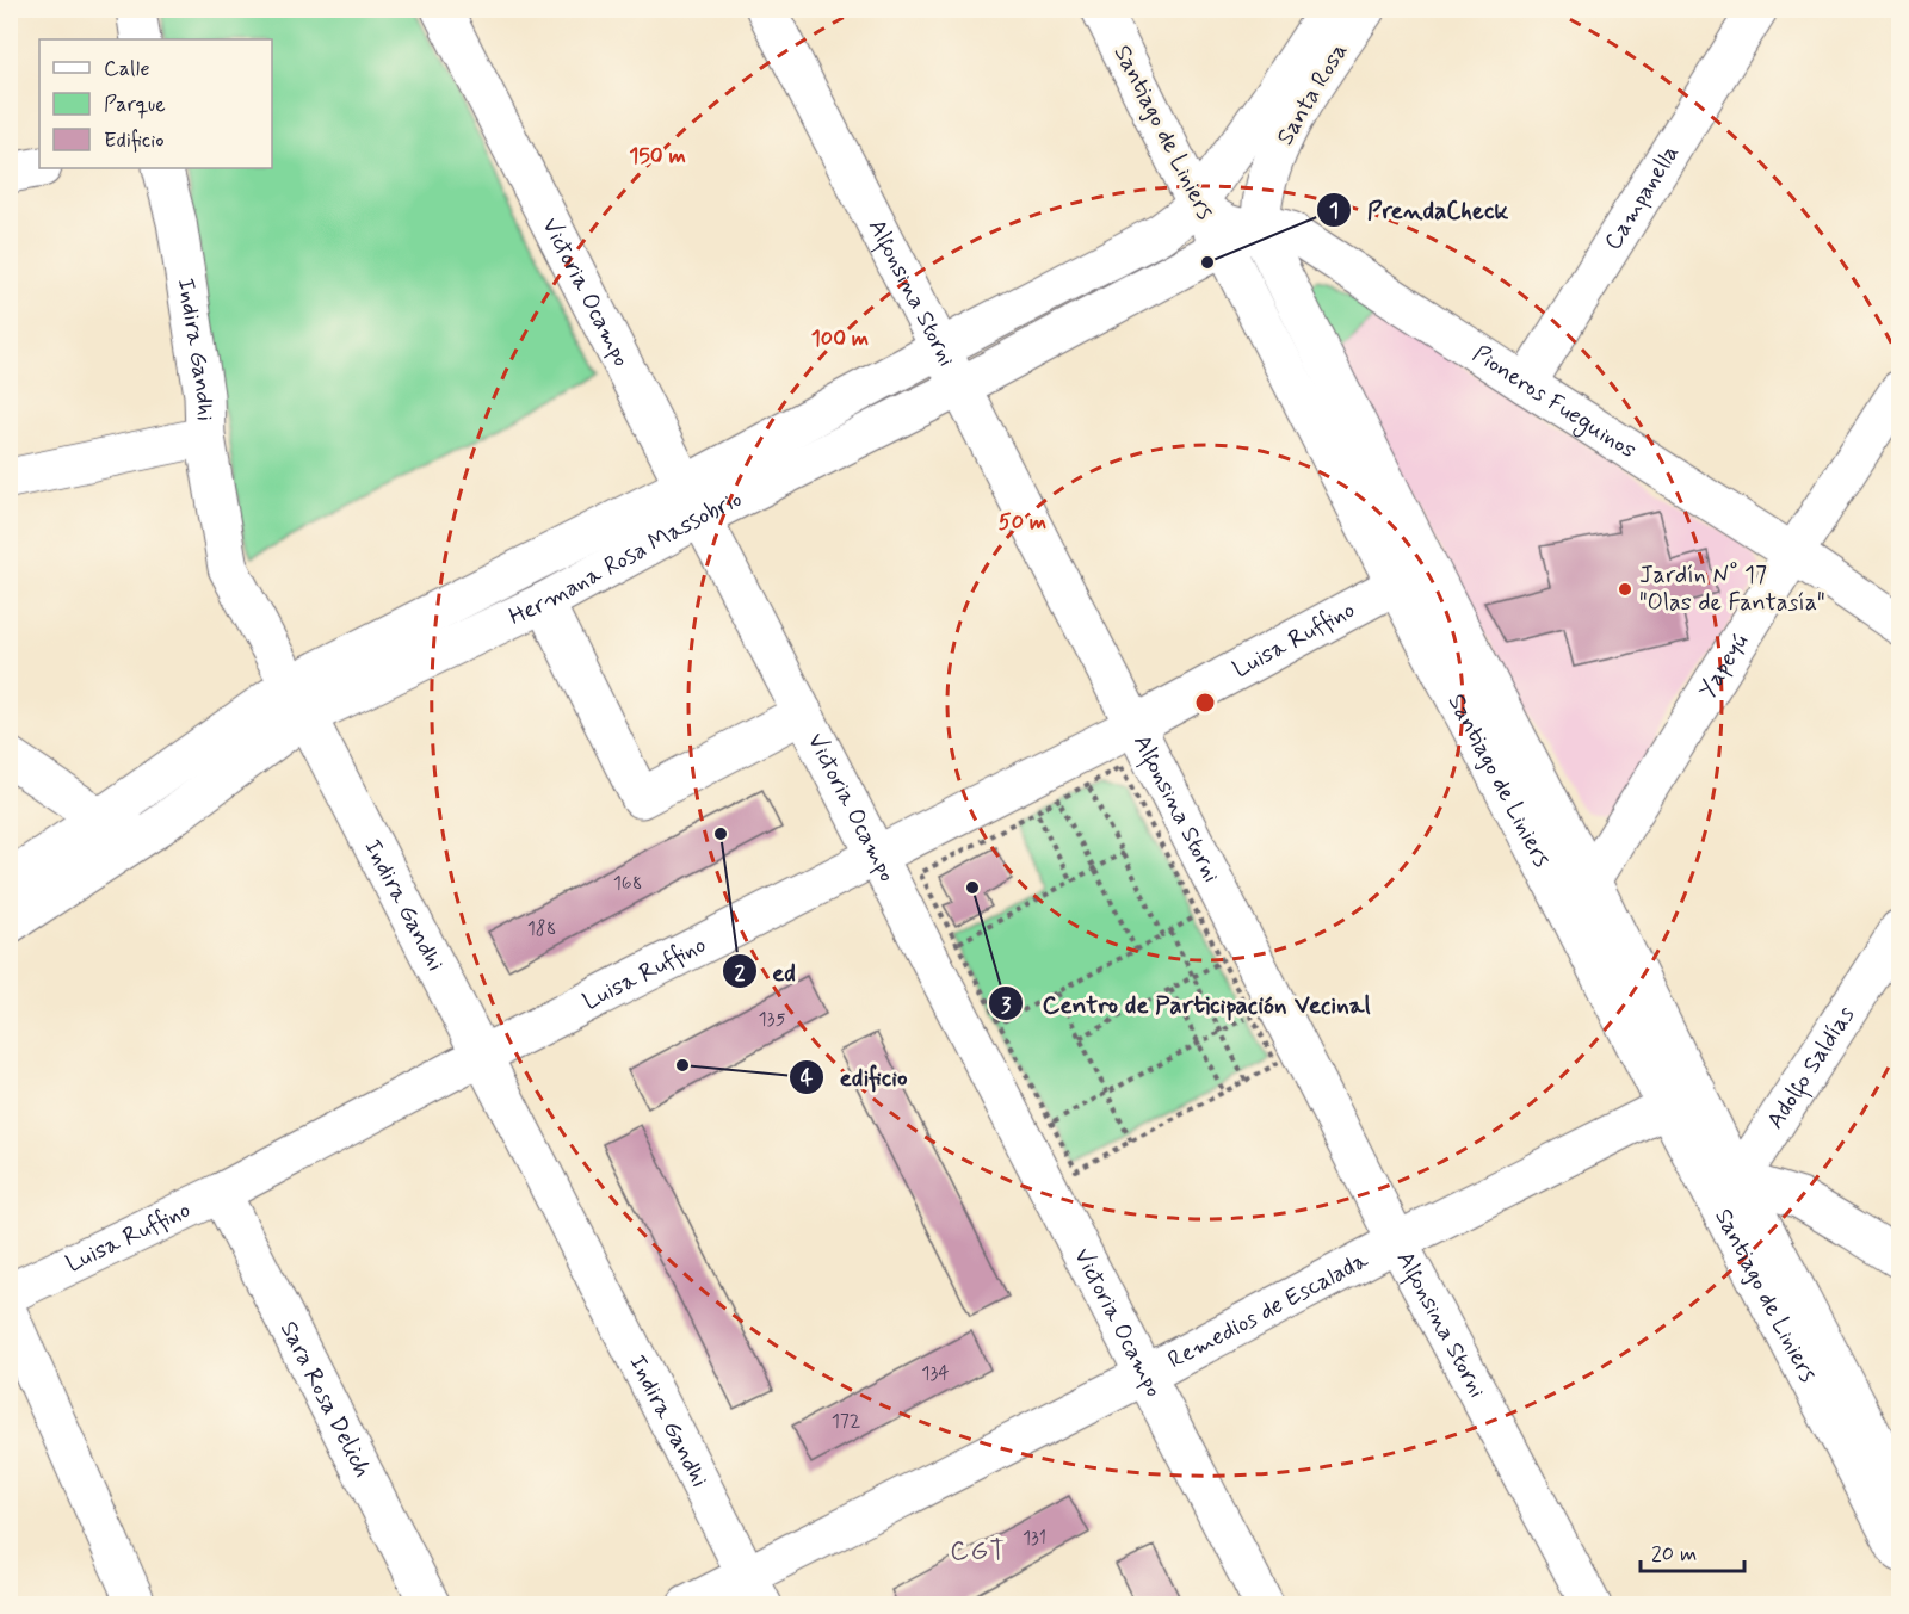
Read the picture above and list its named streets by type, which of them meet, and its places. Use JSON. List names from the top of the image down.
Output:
{
  "streets": {
    "street": [
      "Santa Rosa",
      "Santiago de Liniers",
      "Campanella",
      "Victoria Ocampo",
      "Alfonsina Storni",
      "Indira Gandhi",
      "Pioneros Fueguinos",
      "Hermana Rosa Massobrio",
      "Luisa Ruffino",
      "Yapeyú",
      "Adolfo Saldías",
      "Remedios de Escalada",
      "Sara Rosa Delich"
    ]
  },
  "crossings": [
    ["Santa Rosa", "Santiago de Liniers"],
    ["Santa Rosa", "Pioneros Fueguinos"],
    ["Santa Rosa", "Hermana Rosa Massobrio"],
    ["Santiago de Liniers", "Pioneros Fueguinos"],
    ["Santiago de Liniers", "Hermana Rosa Massobrio"],
    ["Santiago de Liniers", "Luisa Ruffino"],
    ["Santiago de Liniers", "Yapeyú"],
    ["Santiago de Liniers", "Adolfo Saldías"],
    ["Santiago de Liniers", "Remedios de Escalada"],
    ["Campanella", "Pioneros Fueguinos"],
    ["Victoria Ocampo", "Hermana Rosa Massobrio"],
    ["Victoria Ocampo", "Luisa Ruffino"],
    ["Victoria Ocampo", "Remedios de Escalada"],
    ["Alfonsina Storni", "Hermana Rosa Massobrio"],
    ["Alfonsina Storni", "Luisa Ruffino"],
    ["Alfonsina Storni", "Remedios de Escalada"],
    ["Indira Gandhi", "Hermana Rosa Massobrio"],
    ["Indira Gandhi", "Luisa Ruffino"],
    ["Indira Gandhi", "Remedios de Escalada"],
    ["Pioneros Fueguinos", "Hermana Rosa Massobrio"],
    ["Pioneros Fueguinos", "Yapeyú"],
    ["Luisa Ruffino", "Sara Rosa Delich"]
  ],
  "districts": ["CGT"],
  "places": [
    "PrendaCheck",
    "Jardín N° 17 \"Olas de Fantasía\"",
    "ed",
    "Centro de Participación Vecinal",
    "edificio"
  ],
  "house_numbers": [
    "168",
    "188",
    "135",
    "134",
    "172",
    "131"
  ],
  "legend": ["Calle", "Parque", "Edificio"],
  "scale_bar": "20 m",
  "rings": ["150 m", "100 m", "50 m"]
}
